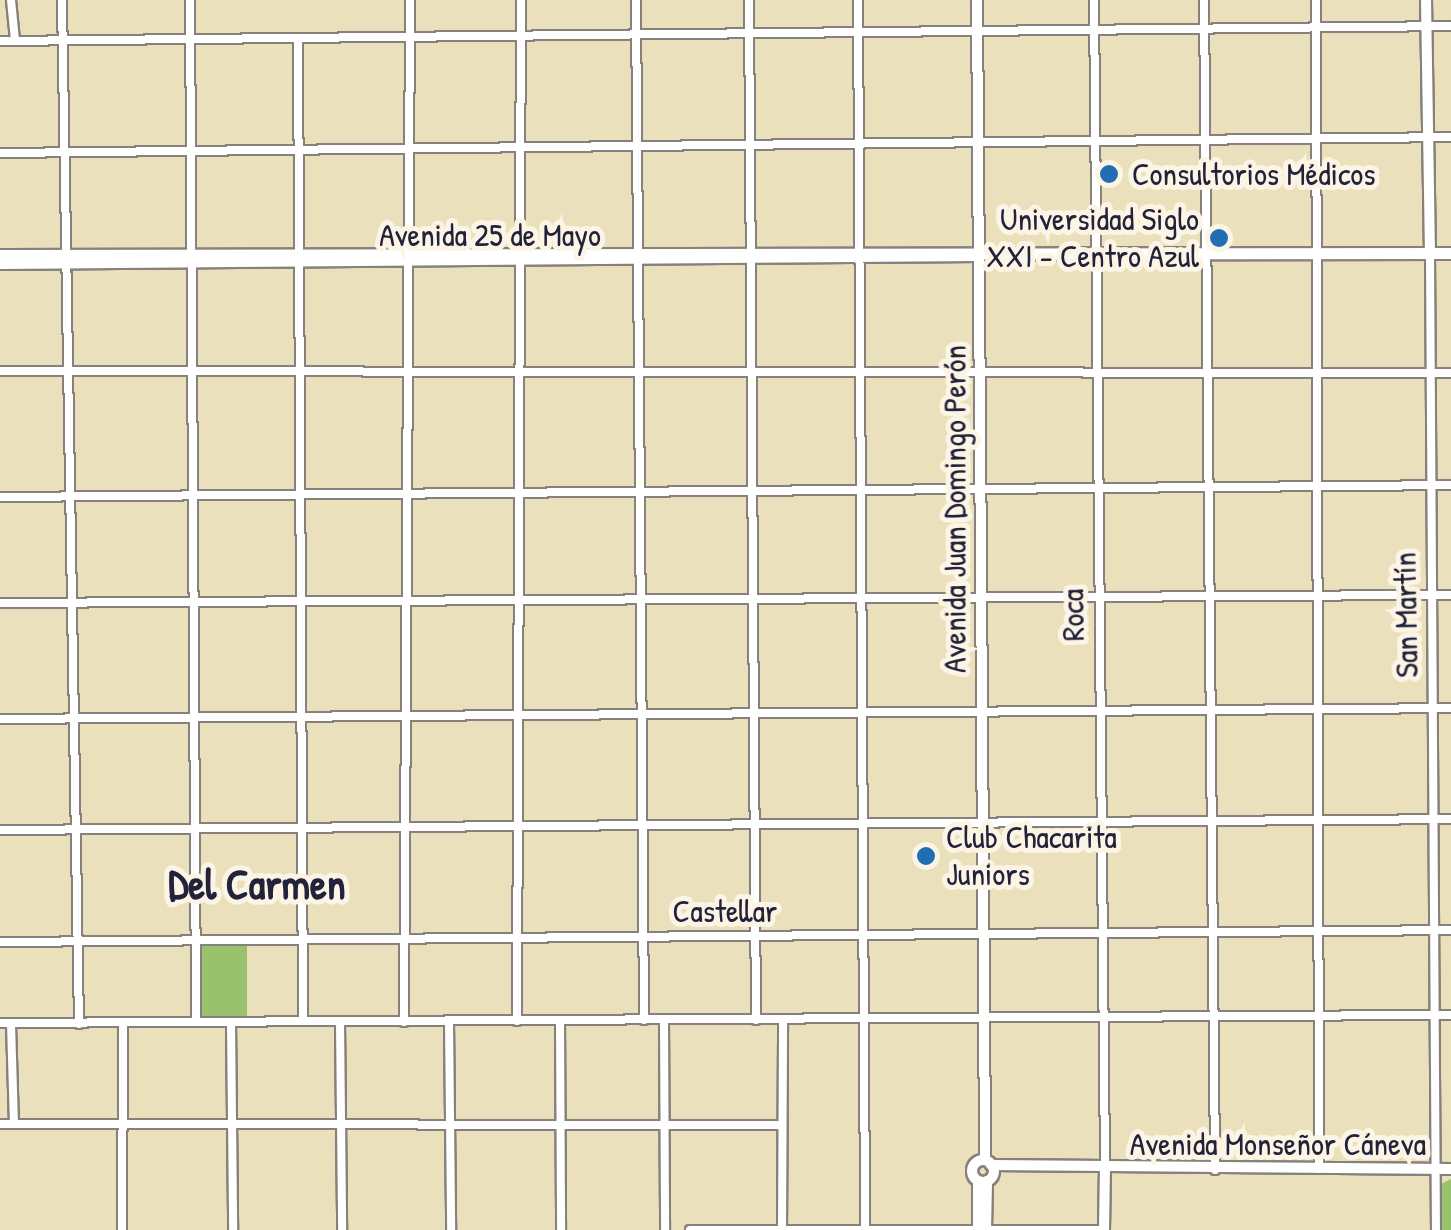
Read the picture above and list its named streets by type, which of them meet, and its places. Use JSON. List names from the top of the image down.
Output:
{
  "streets": {
    "main road": [
      "Avenida 25 de Mayo",
      "Avenida Juan Domingo Perón",
      "Roca",
      "San Martín",
      "Avenida Monseñor Cáneva"
    ],
    "street": ["Castellar"]
  },
  "crossings": [
    ["Avenida 25 de Mayo", "Avenida Juan Domingo Perón"],
    ["Avenida 25 de Mayo", "Roca"],
    ["Avenida 25 de Mayo", "San Martín"],
    ["Avenida Juan Domingo Perón", "Castellar"],
    ["Avenida Juan Domingo Perón", "Avenida Monseñor Cáneva"],
    ["Roca", "Castellar"],
    ["Roca", "Avenida Monseñor Cáneva"],
    ["San Martín", "Castellar"],
    ["San Martín", "Avenida Monseñor Cáneva"]
  ],
  "districts": ["Del Carmen"],
  "places": ["Consultorios Médicos", "Universidad Siglo XXI - Centro Azul", "Club Chacarita Juniors"]
}
